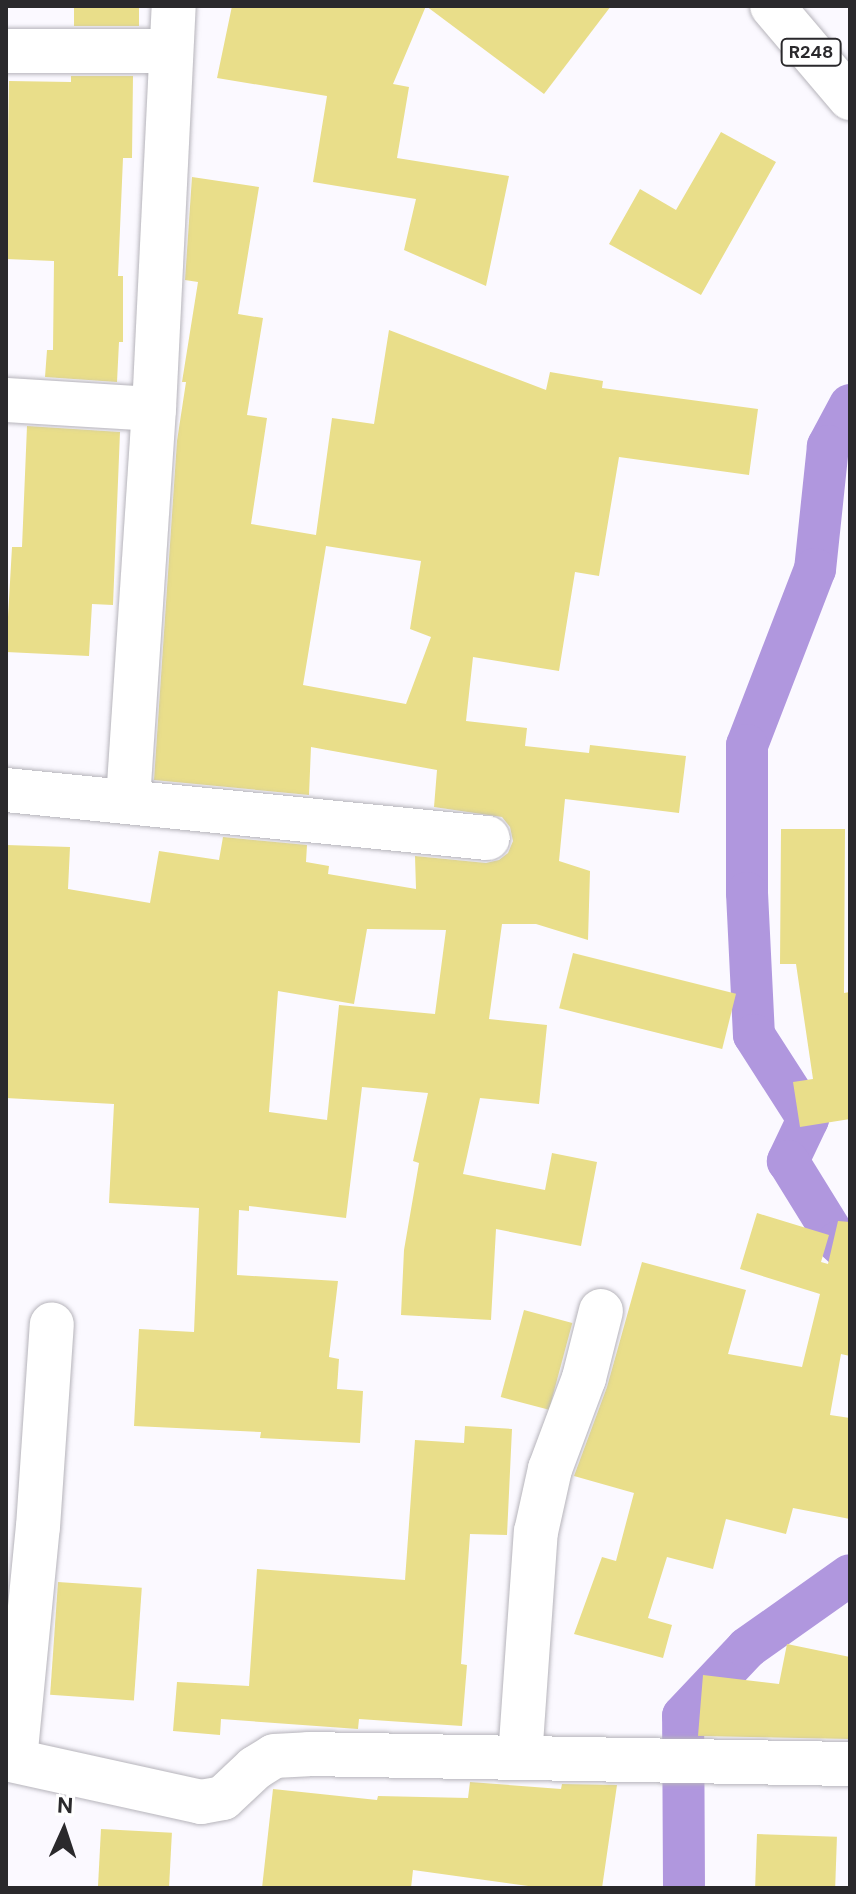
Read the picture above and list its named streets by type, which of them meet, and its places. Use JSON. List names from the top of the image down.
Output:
{
  "streets": {
    "street": ["R248"]
  },
  "north": "top"
}
